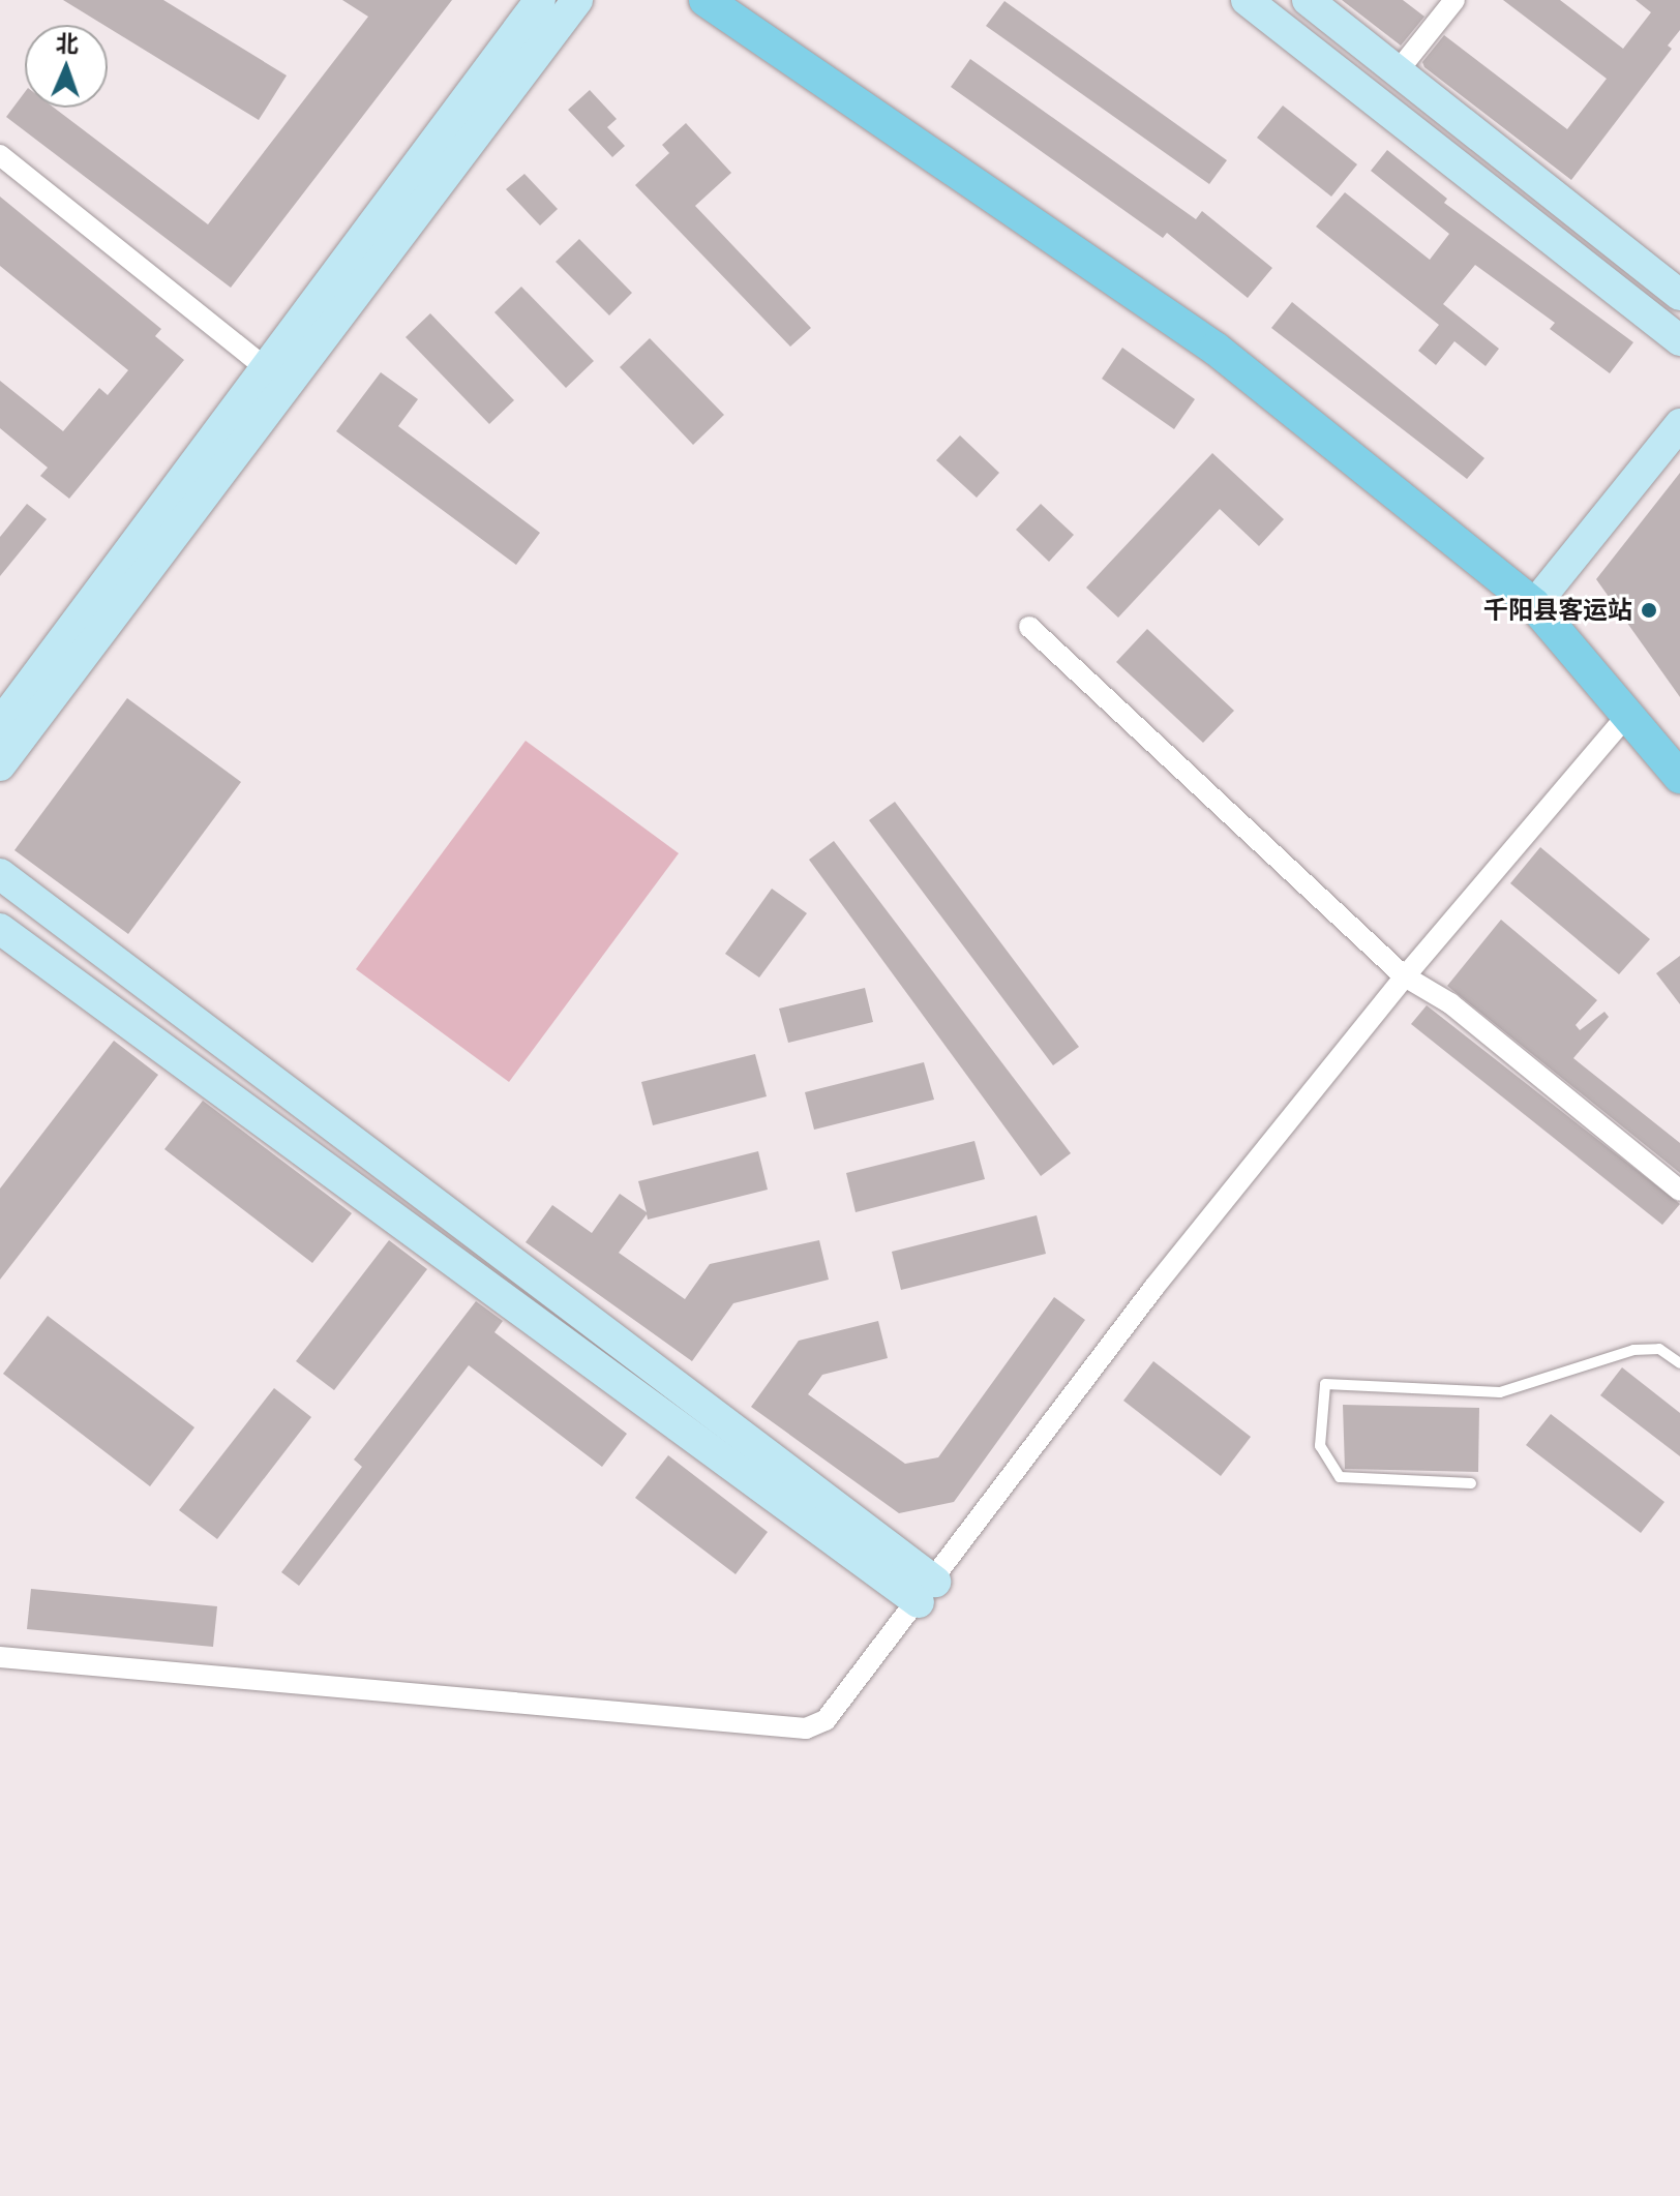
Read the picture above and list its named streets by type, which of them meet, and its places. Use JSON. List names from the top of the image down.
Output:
{
  "places": ["千阳县客运站"],
  "north": "top"
}
